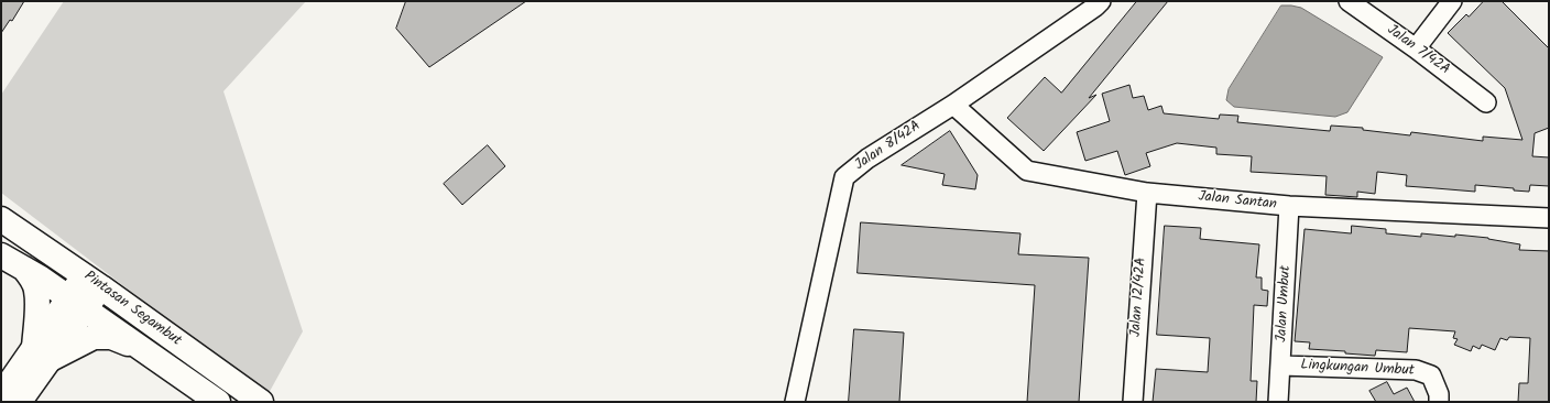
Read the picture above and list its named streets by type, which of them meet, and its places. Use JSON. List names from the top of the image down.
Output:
{
  "streets": {
    "main road": ["Pintasan Segambut"],
    "street": [
      "Jalan 7/42A",
      "Jalan 8/42A",
      "Jalan Santan",
      "Jalan 12/42A",
      "Jalan Umbut",
      "Lingkungan Umbut"
    ]
  },
  "crossings": [
    ["Jalan 8/42A", "Jalan Santan"],
    ["Jalan Santan", "Jalan 12/42A"],
    ["Jalan Santan", "Jalan Umbut"],
    ["Jalan Umbut", "Lingkungan Umbut"]
  ]
}
